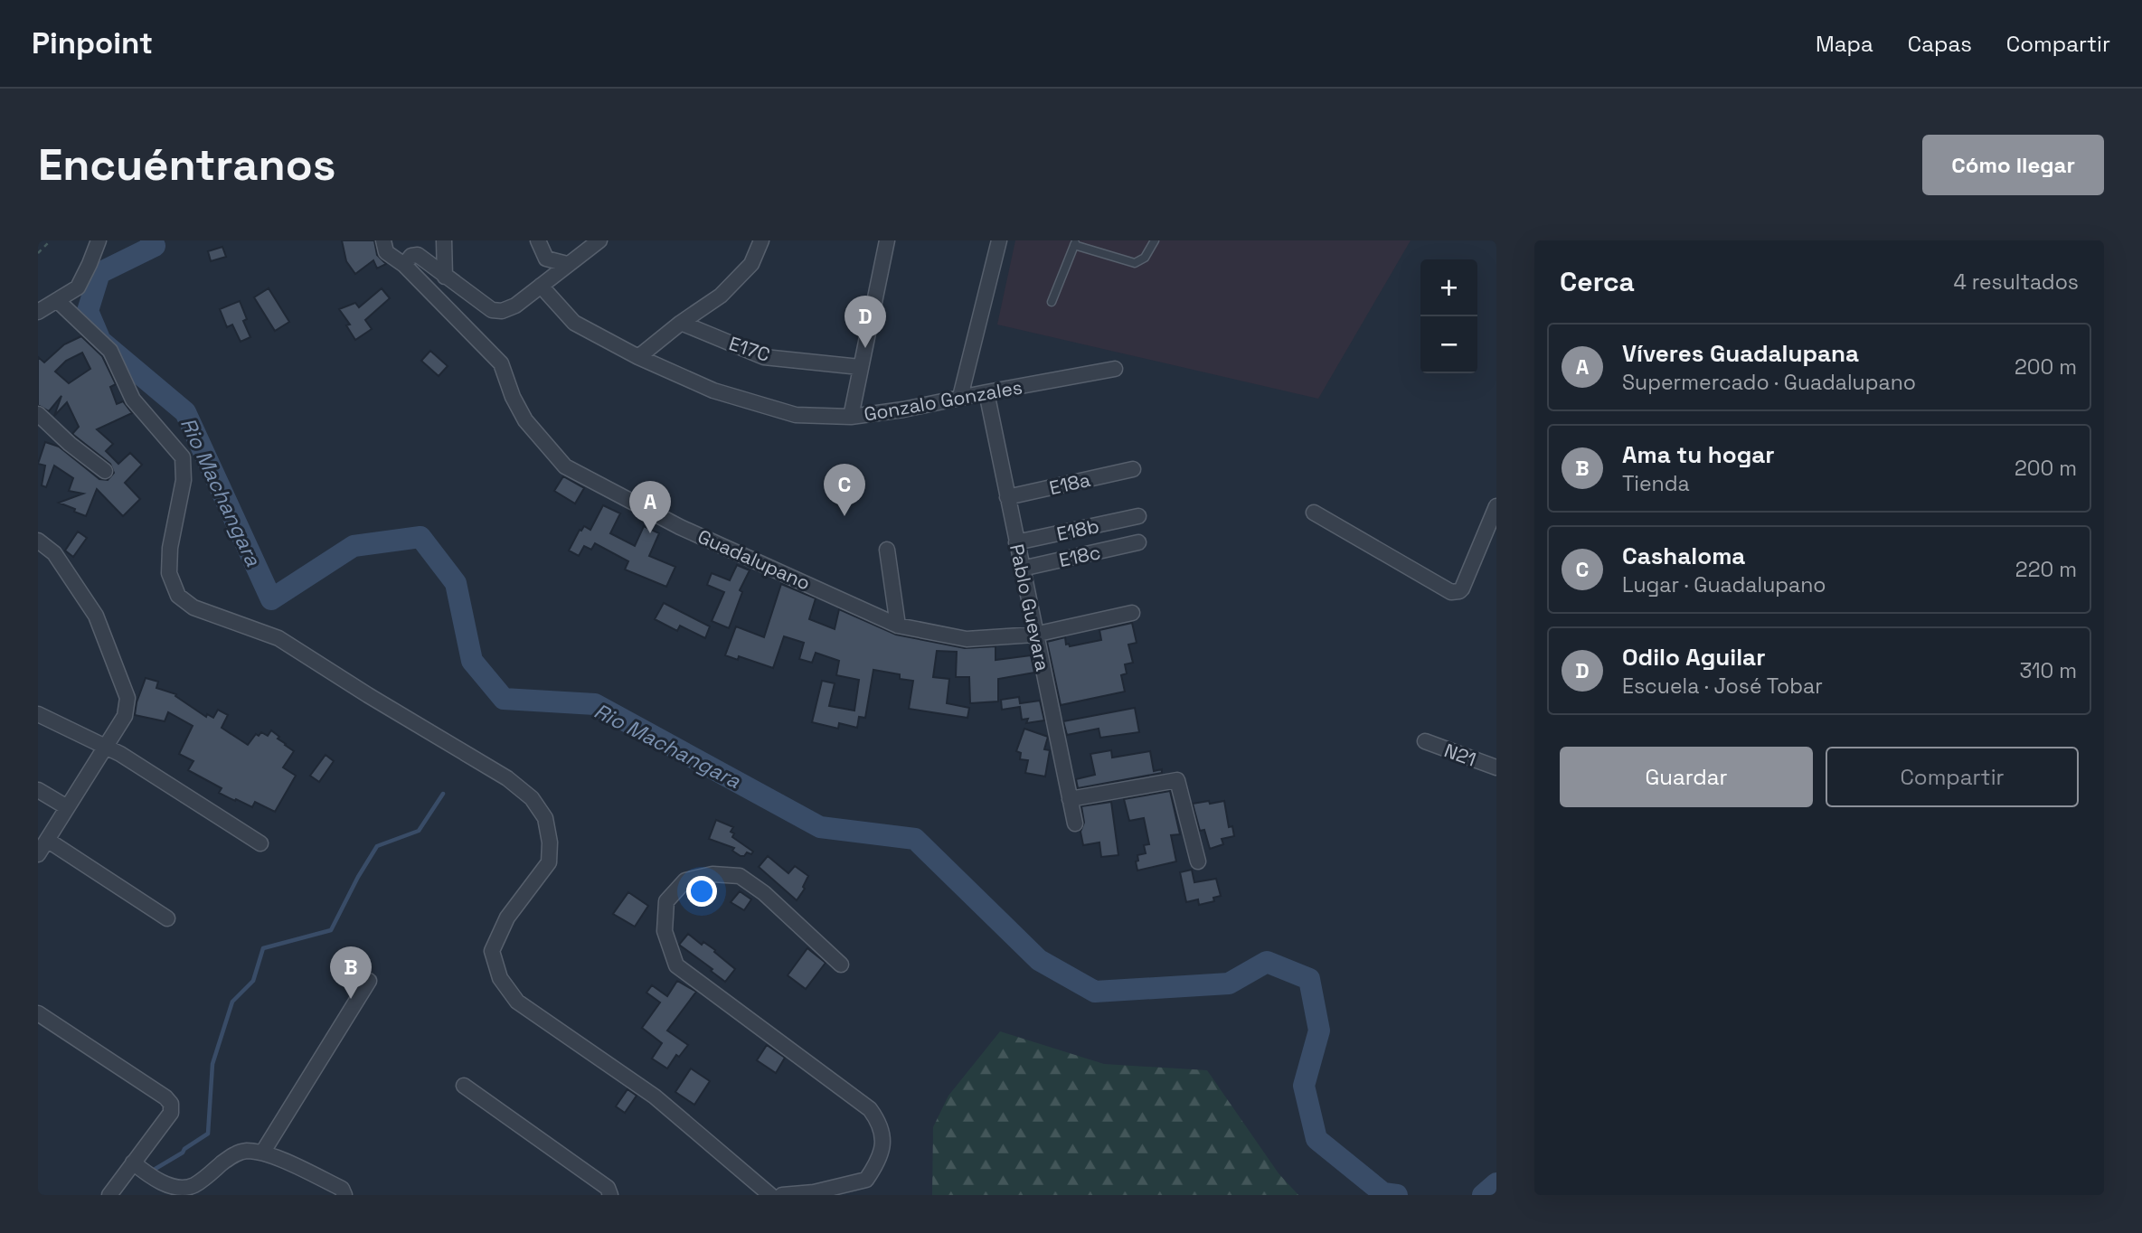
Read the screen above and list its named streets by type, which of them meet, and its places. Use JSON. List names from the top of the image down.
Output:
{
  "streets": {
    "street": [
      "E17C",
      "Gonzalo Gonzales",
      "E18a",
      "E18b",
      "E18c",
      "Guadalupano",
      "Pablo Guevara",
      "N21"
    ]
  },
  "crossings": [
    ["Gonzalo Gonzales", "Pablo Guevara"],
    ["E18a", "Pablo Guevara"],
    ["E18b", "Pablo Guevara"],
    ["E18c", "Pablo Guevara"],
    ["Guadalupano", "Pablo Guevara"]
  ],
  "water": ["Rio Machangara"],
  "page": {
    "header": "Pinpoint",
    "nav": ["Mapa", "Capas", "Compartir"],
    "buttons": [
      "Cómo llegar",
      ["Guardar", "Compartir"]
    ],
    "title": "Encuéntranos",
    "heading": ["Cerca", "4 resultados"],
    "map_buttons": ["+", "−"],
    "pins": [
      "D",
      "C",
      "A",
      "B"
    ],
    "list": [
      {
        "mark": "A",
        "name": "Víveres Guadalupana",
        "note": "Supermercado · Guadalupano",
        "value": "200 m"
      },
      {
        "mark": "B",
        "name": "Ama tu hogar",
        "note": "Tienda",
        "value": "200 m"
      },
      {
        "mark": "C",
        "name": "Cashaloma",
        "note": "Lugar · Guadalupano",
        "value": "220 m"
      },
      {
        "mark": "D",
        "name": "Odilo Aguilar",
        "note": "Escuela · José Tobar",
        "value": "310 m"
      }
    ]
  }
}
